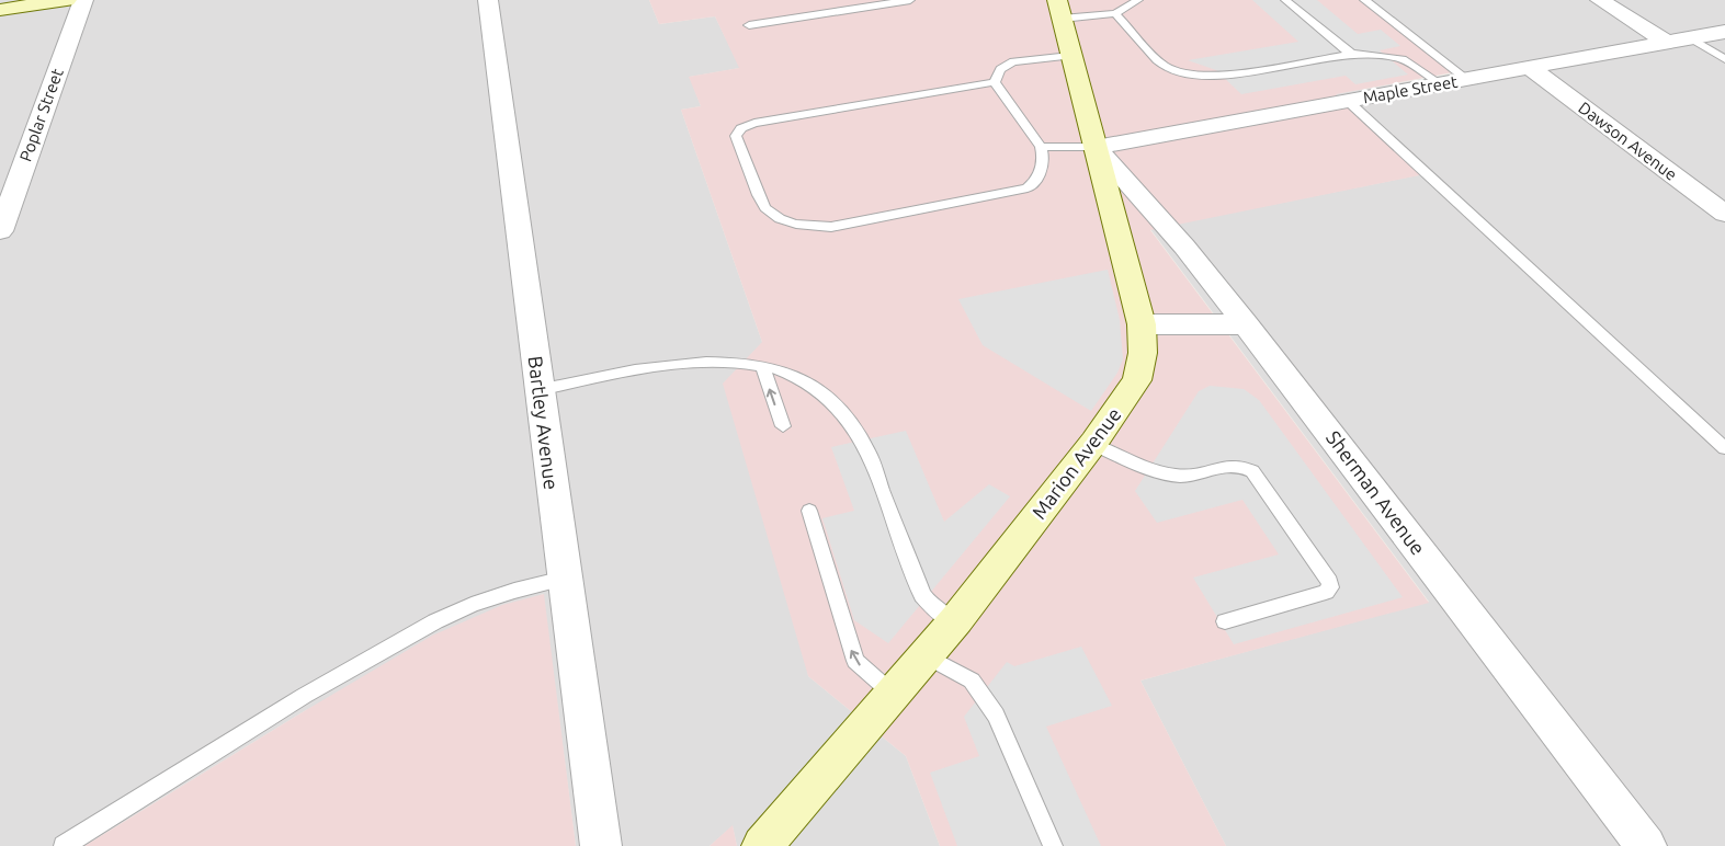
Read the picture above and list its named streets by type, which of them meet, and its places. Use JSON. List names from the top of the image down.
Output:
{
  "streets": {
    "street": [
      "Maple Street",
      "Poplar Street",
      "Dawson Avenue",
      "Bartley Avenue",
      "Marion Avenue",
      "Sherman Avenue"
    ]
  },
  "crossings": [
    ["Maple Street", "Dawson Avenue"],
    ["Maple Street", "Marion Avenue"],
    ["Maple Street", "Sherman Avenue"],
    ["Marion Avenue", "Sherman Avenue"]
  ]
}
